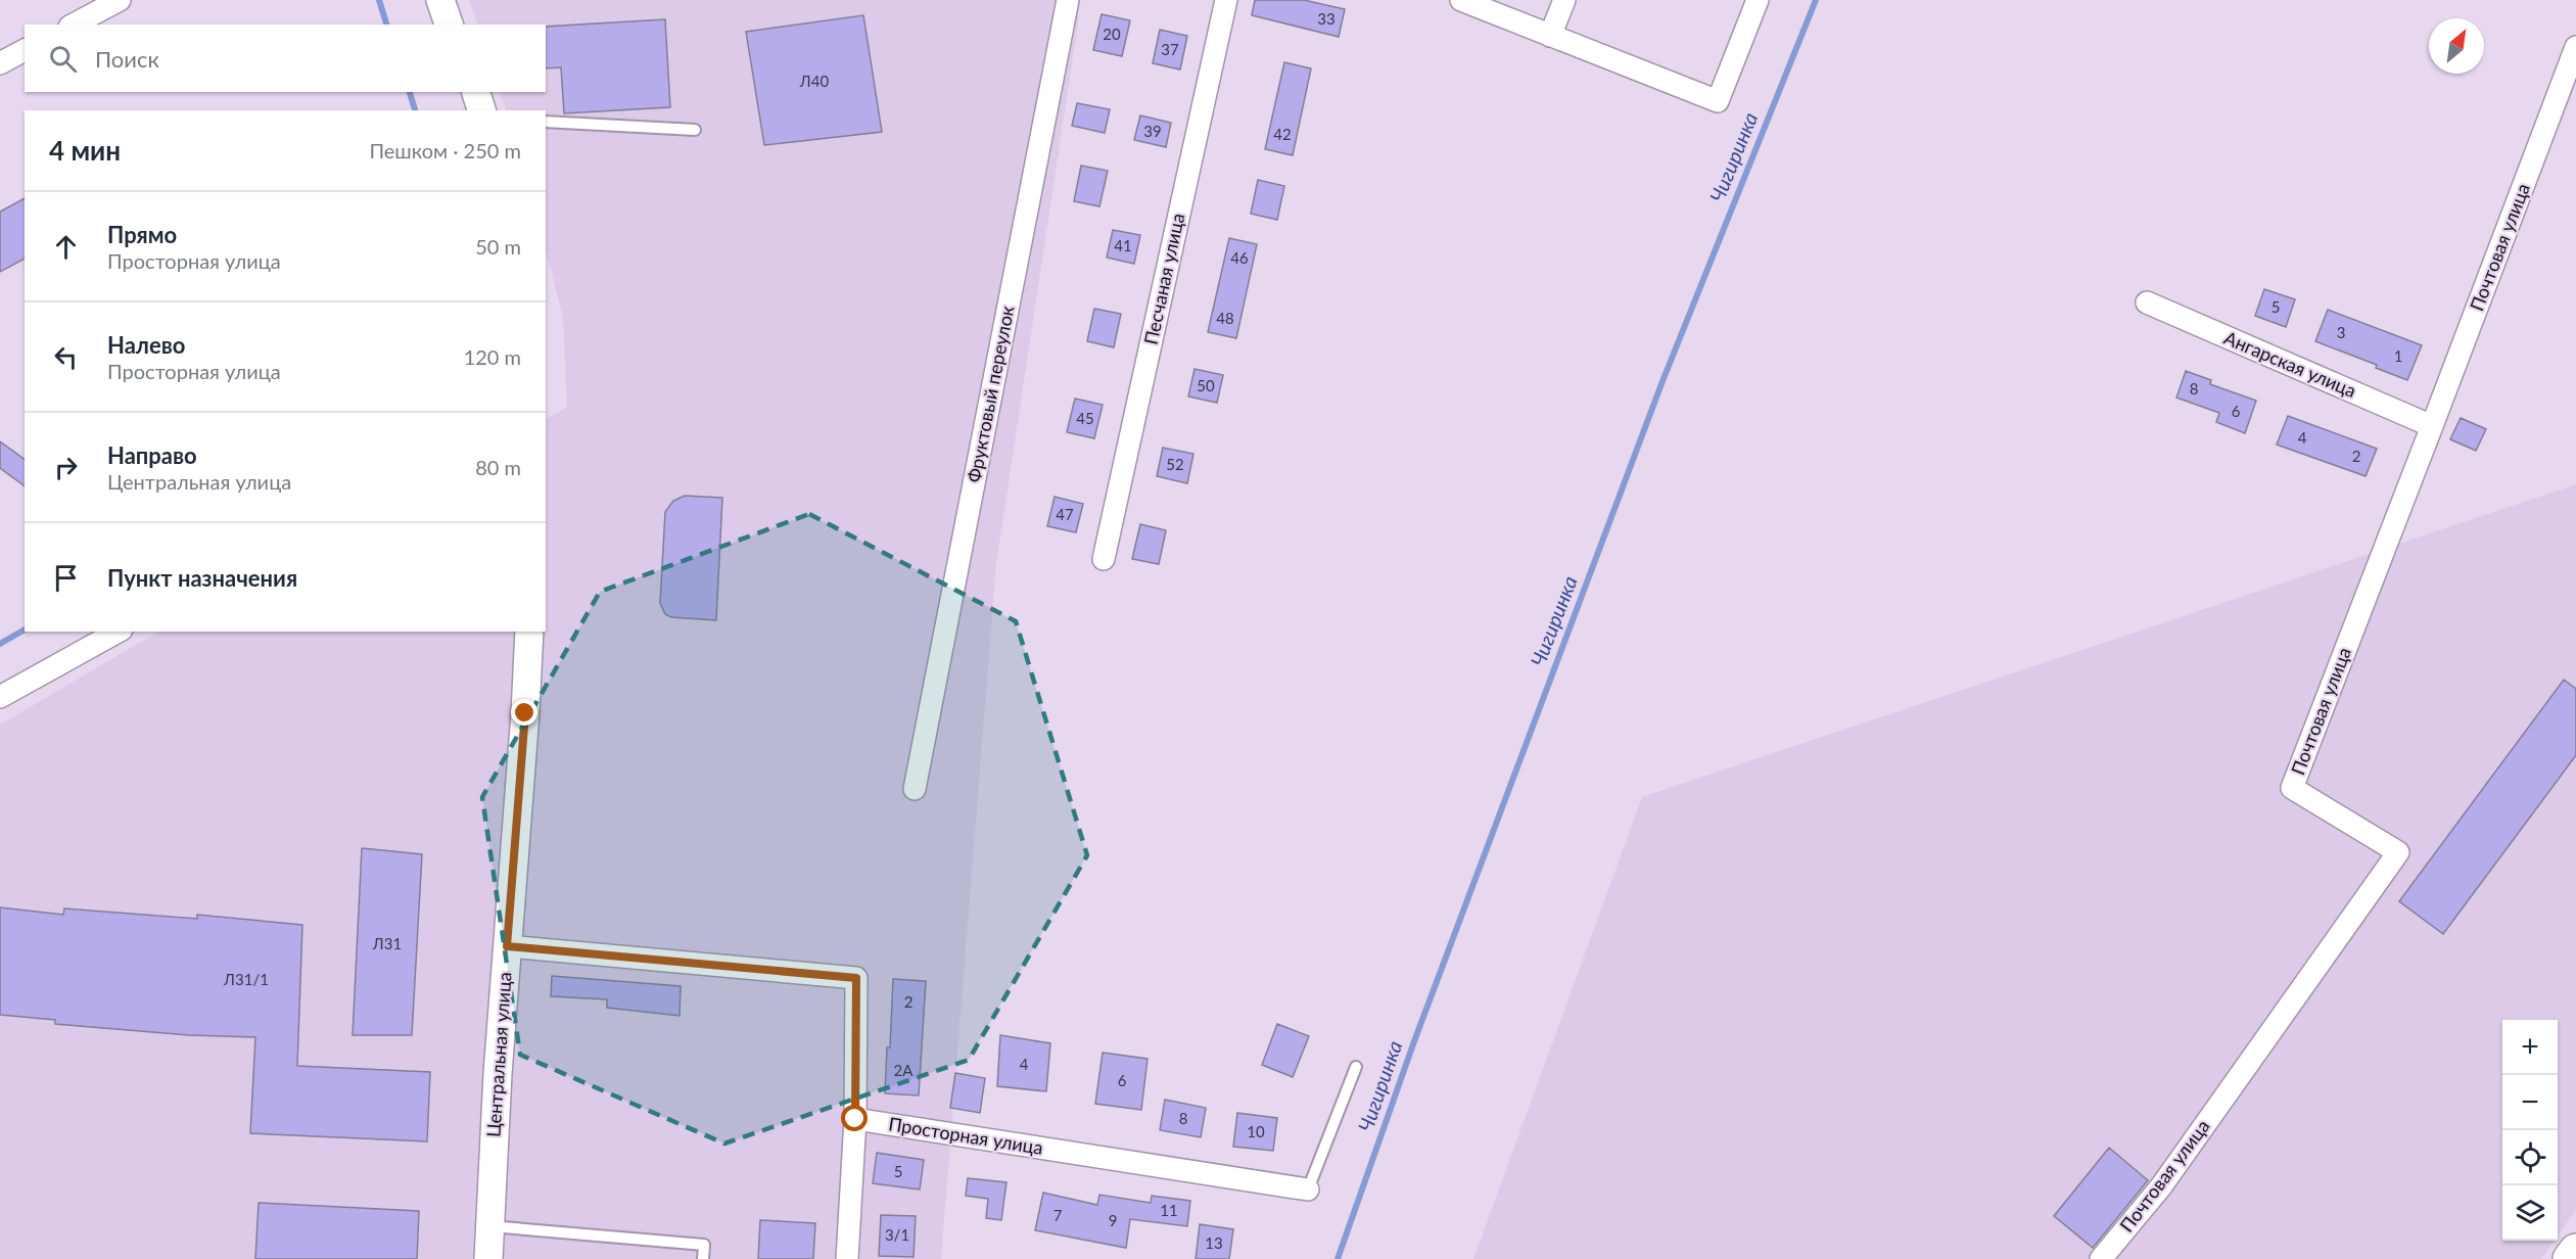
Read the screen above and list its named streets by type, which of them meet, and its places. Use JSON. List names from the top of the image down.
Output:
{
  "streets": {
    "street": [
      "Почтовая улица",
      "Песчаная улица",
      "Ангарская улица",
      "Фруктовый переулок",
      "Центральная улица",
      "Просторная улица"
    ]
  },
  "crossings": [
    ["Почтовая улица", "Ангарская улица"]
  ],
  "water": ["Чигиринка"],
  "house_numbers": [
    "33",
    "20",
    "37",
    "Л40",
    "39",
    "42",
    "41",
    "46",
    "5",
    "48",
    "3",
    "1",
    "50",
    "8",
    "6",
    "45",
    "4",
    "2",
    "52",
    "47",
    "Л31",
    "Л31/1",
    "2",
    "4",
    "2А",
    "6",
    "8",
    "10",
    "5",
    "11",
    "7",
    "9",
    "3/1",
    "13"
  ],
  "north": "top right",
  "page": {
    "search": "Поиск",
    "heading": ["4 мин", "Пешком · 250 m"],
    "list": [
      ["Прямо", "Просторная улица", "50 m"],
      ["Налево", "Просторная улица", "120 m"],
      ["Направо", "Центральная улица", "80 m"],
      "Пункт назначения"
    ],
    "map_buttons": ["+", "−"]
  }
}
